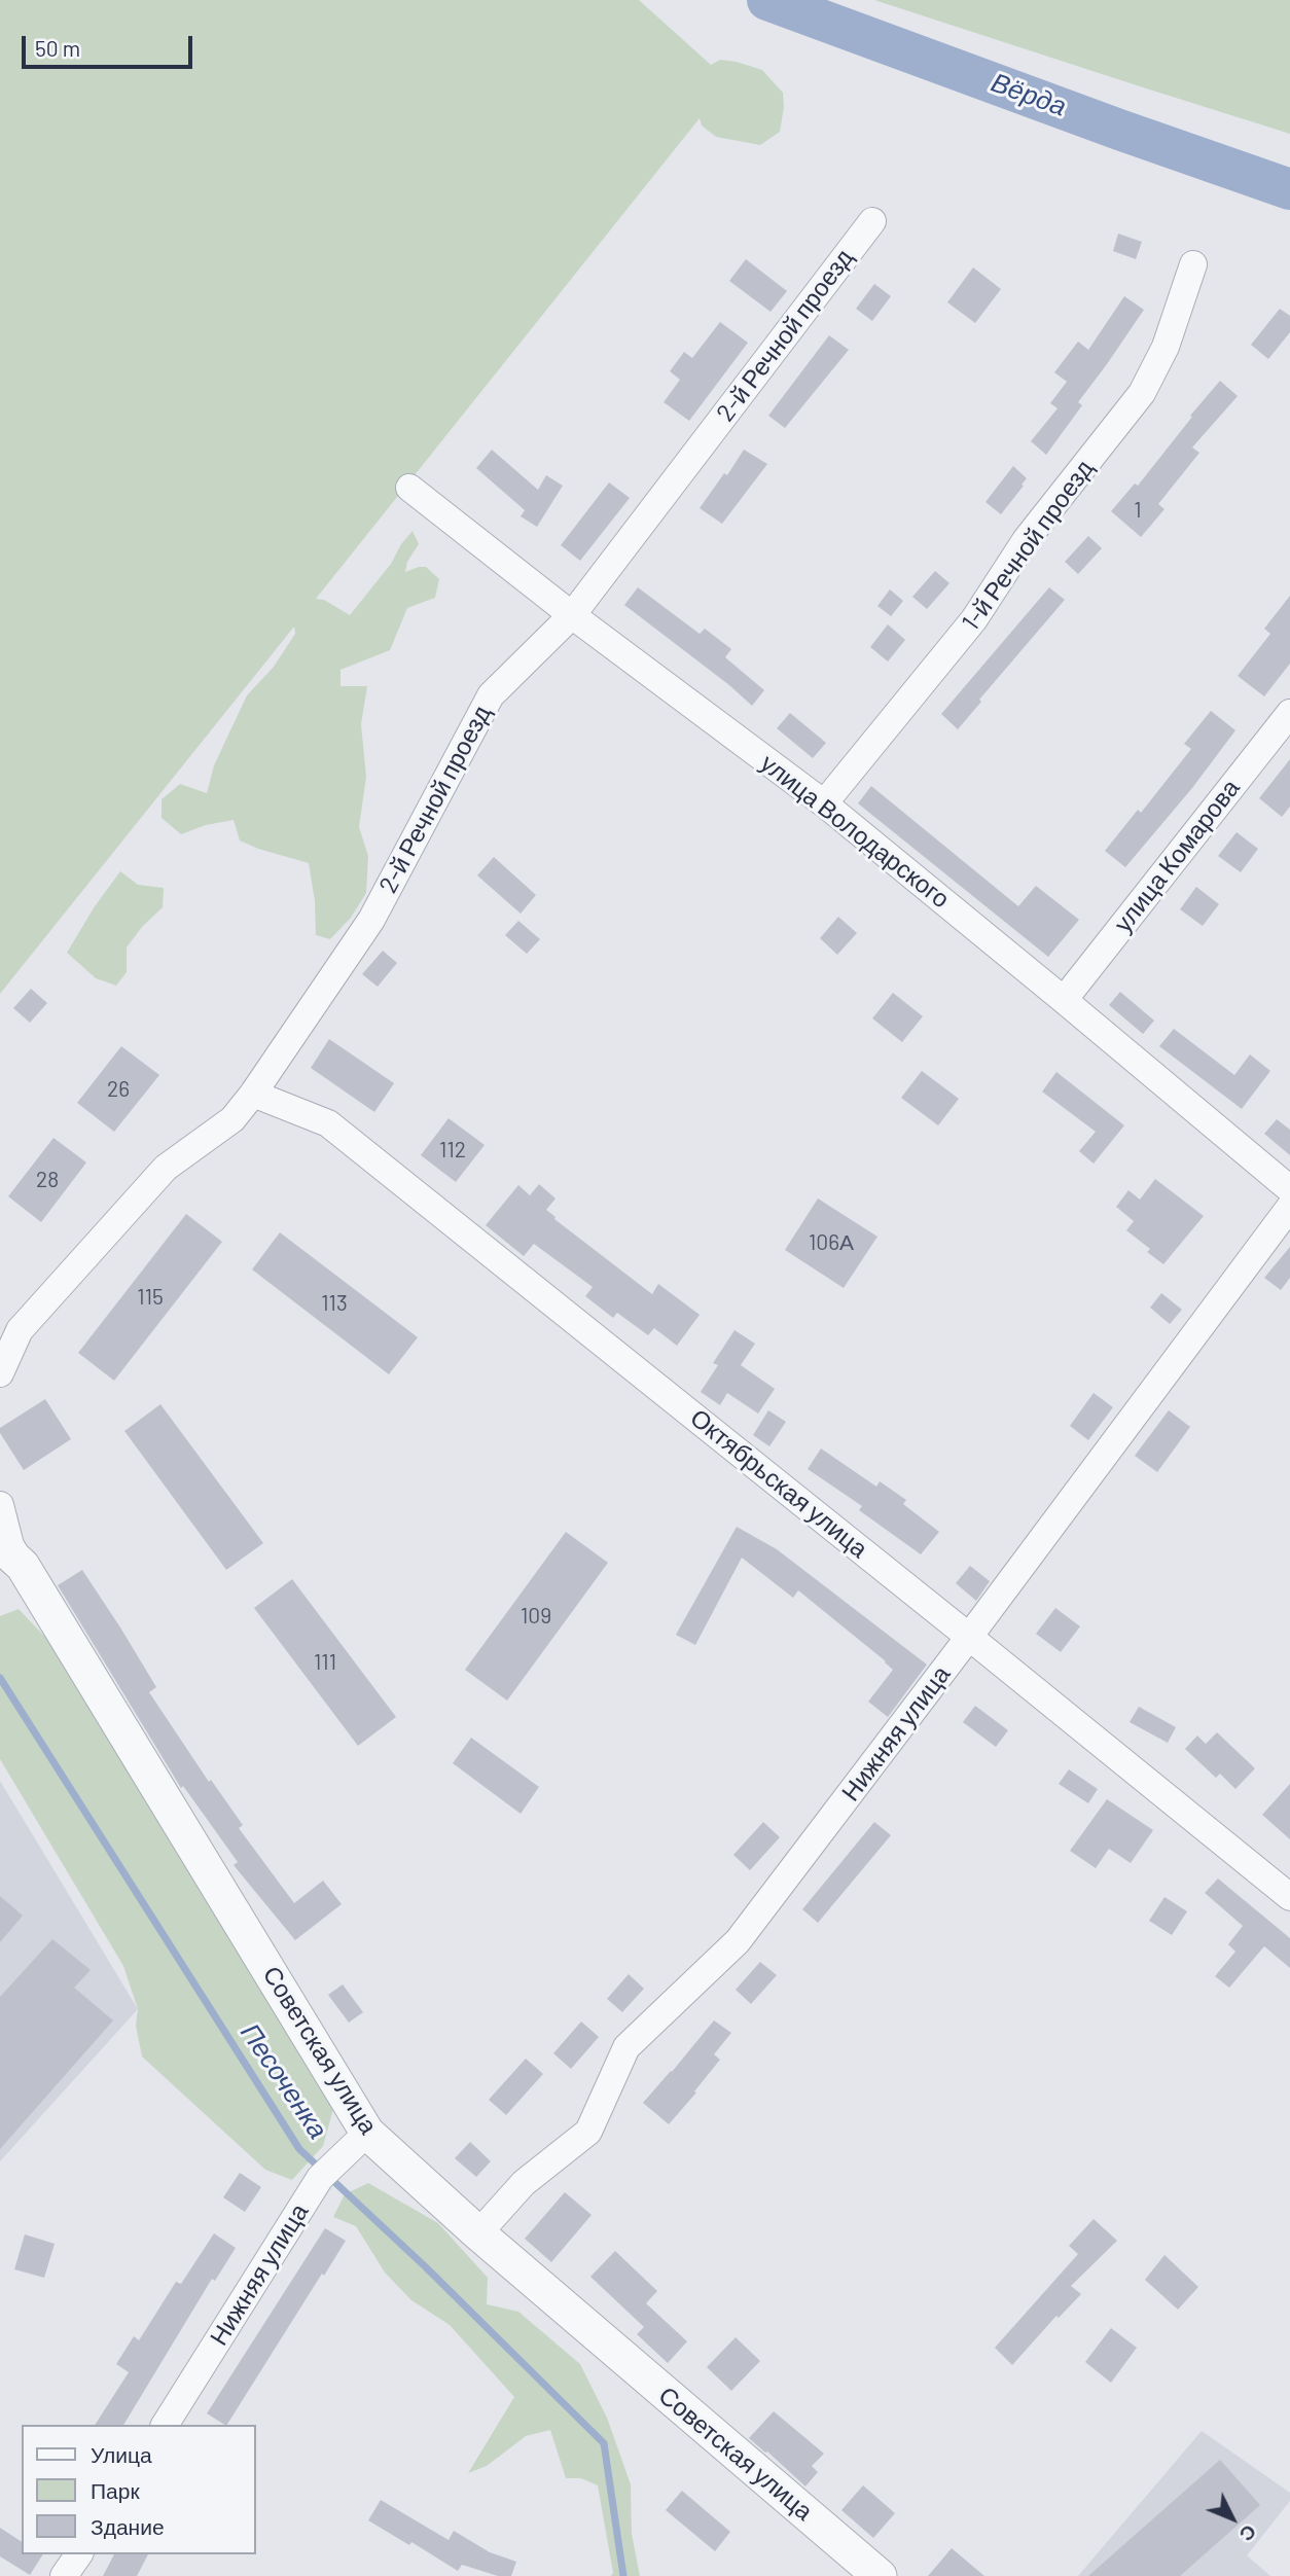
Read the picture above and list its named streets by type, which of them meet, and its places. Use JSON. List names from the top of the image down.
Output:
{
  "streets": {
    "street": [
      "2-й Речной проезд",
      "1-й Речной проезд",
      "улица Володарского",
      "улица Комарова",
      "Октябрьская улица",
      "Нижняя улица",
      "Советская улица"
    ]
  },
  "crossings": [
    ["2-й Речной проезд", "улица Володарского"],
    ["2-й Речной проезд", "Октябрьская улица"],
    ["1-й Речной проезд", "улица Володарского"],
    ["улица Володарского", "улица Комарова"],
    ["Октябрьская улица", "Нижняя улица"],
    ["Нижняя улица", "Советская улица"]
  ],
  "water": ["Вёрда", "Песоченка"],
  "house_numbers": [
    "1",
    "26",
    "112",
    "28",
    "106А",
    "115",
    "113",
    "109",
    "111"
  ],
  "legend": ["Улица", "Парк", "Здание"],
  "scale_bar": "50 m",
  "north": "bottom right"
}
